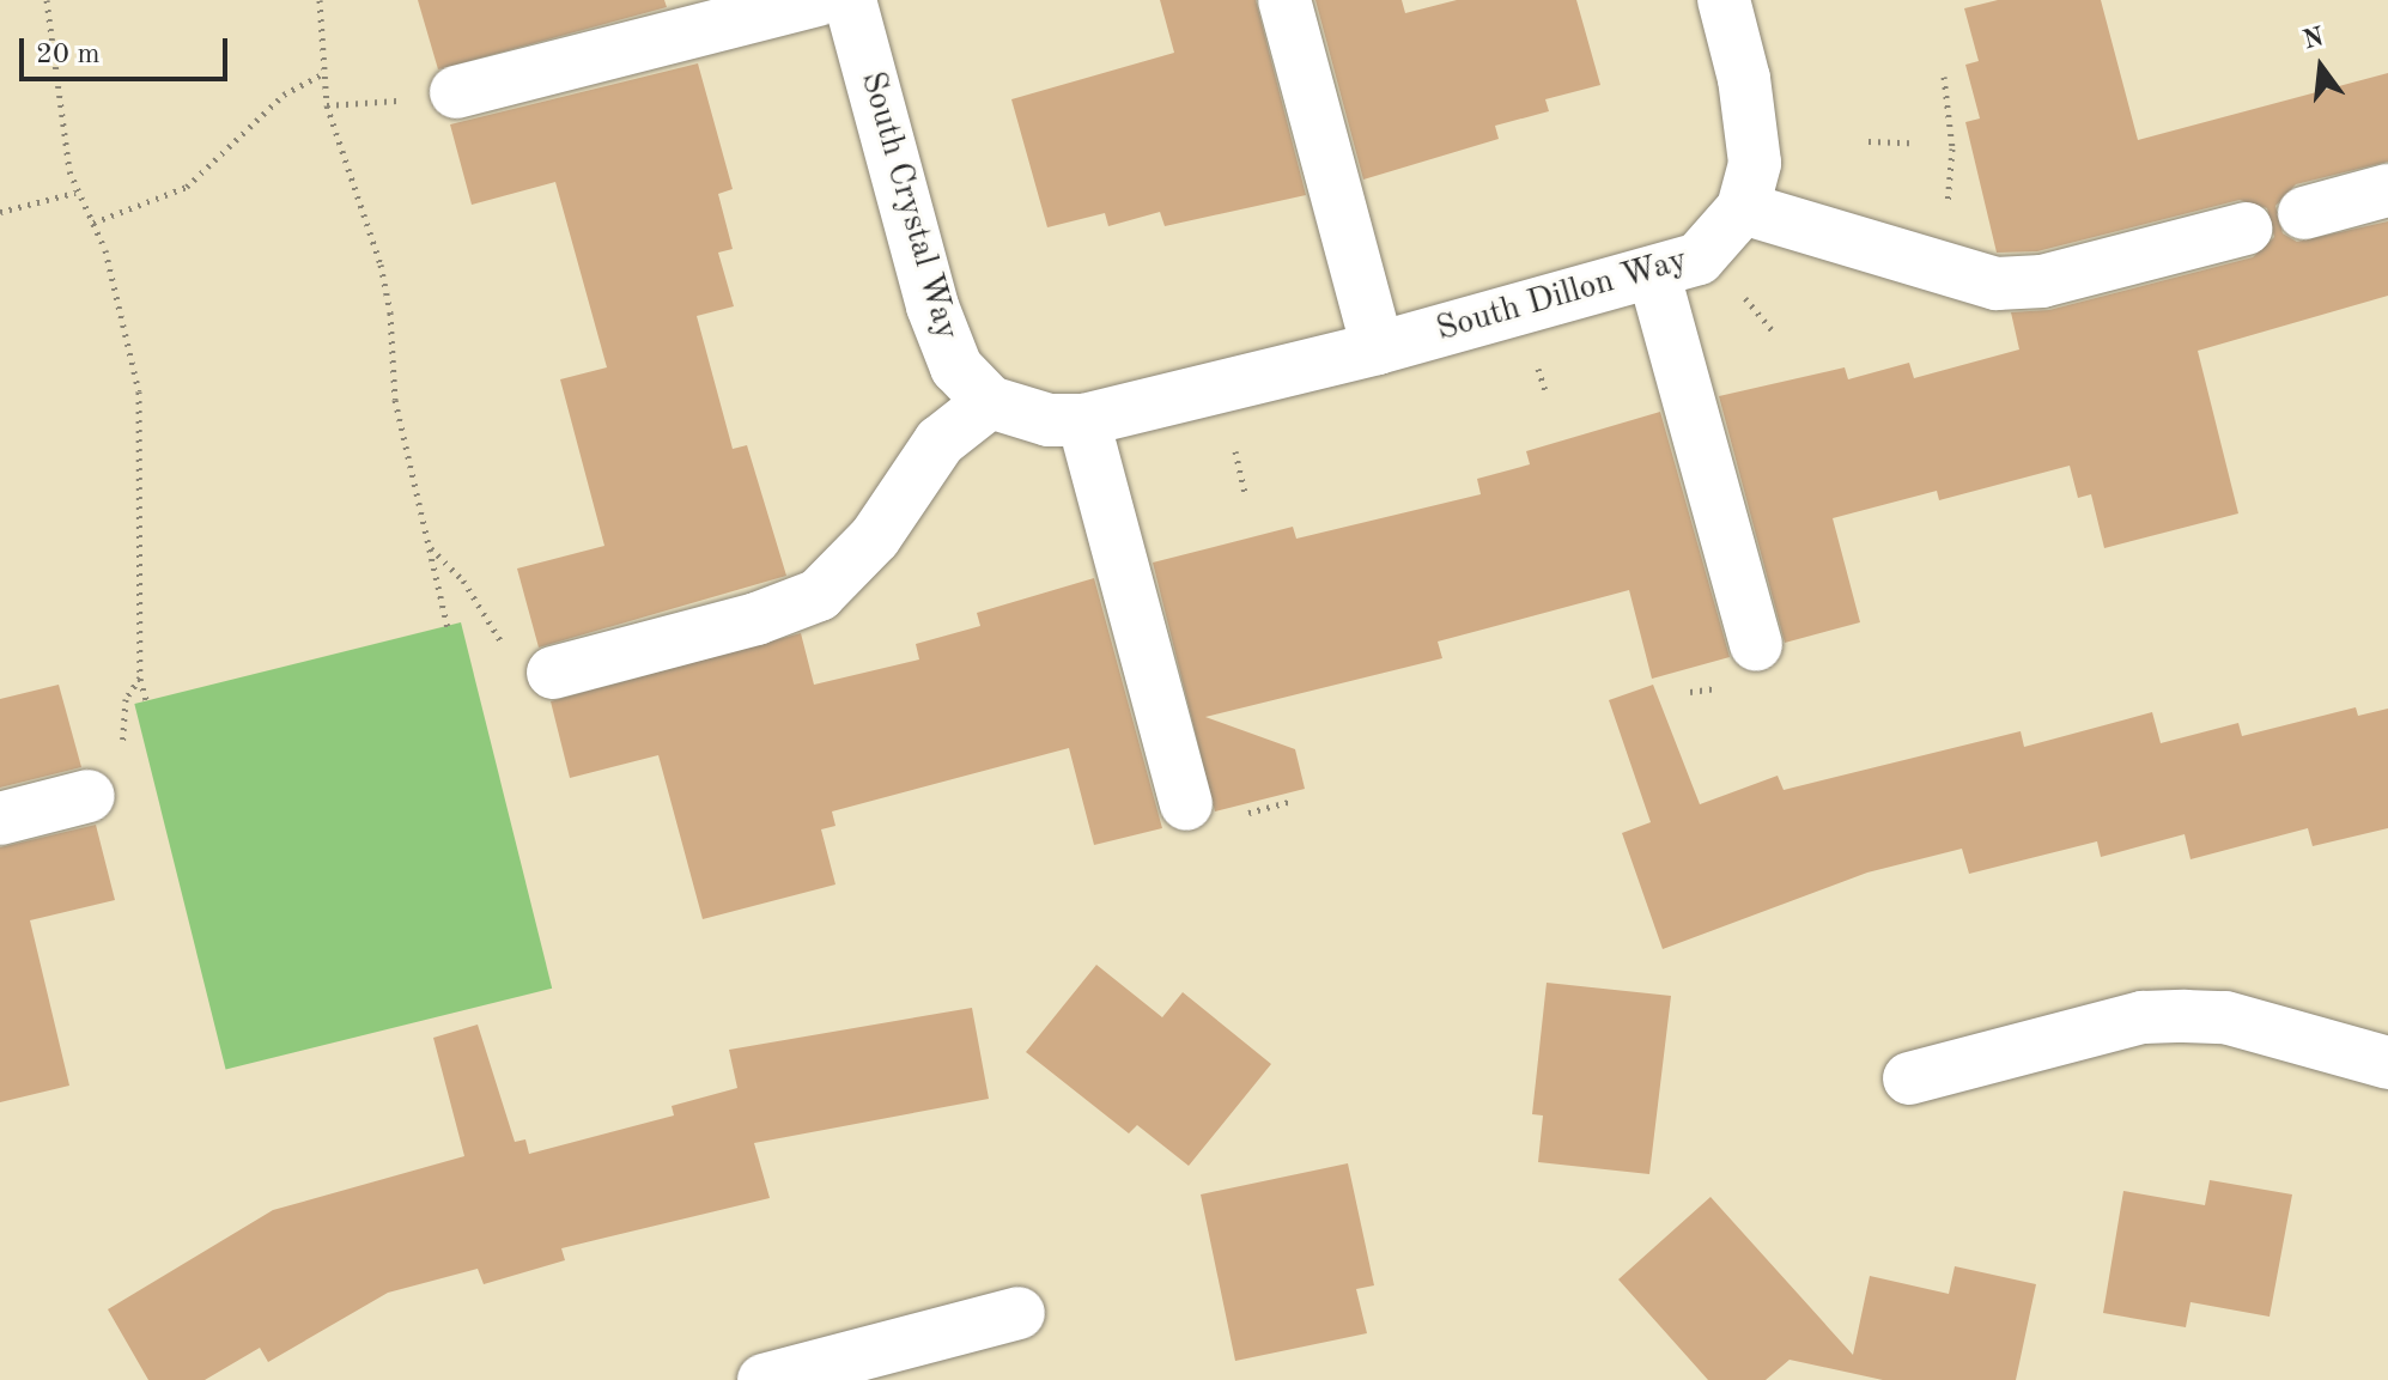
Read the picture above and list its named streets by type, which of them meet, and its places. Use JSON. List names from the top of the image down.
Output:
{
  "streets": {
    "street": ["South Crystal Way", "South Dillon Way"]
  },
  "crossings": [
    ["South Crystal Way", "South Dillon Way"]
  ],
  "scale_bar": "20 m",
  "north": "top"
}
